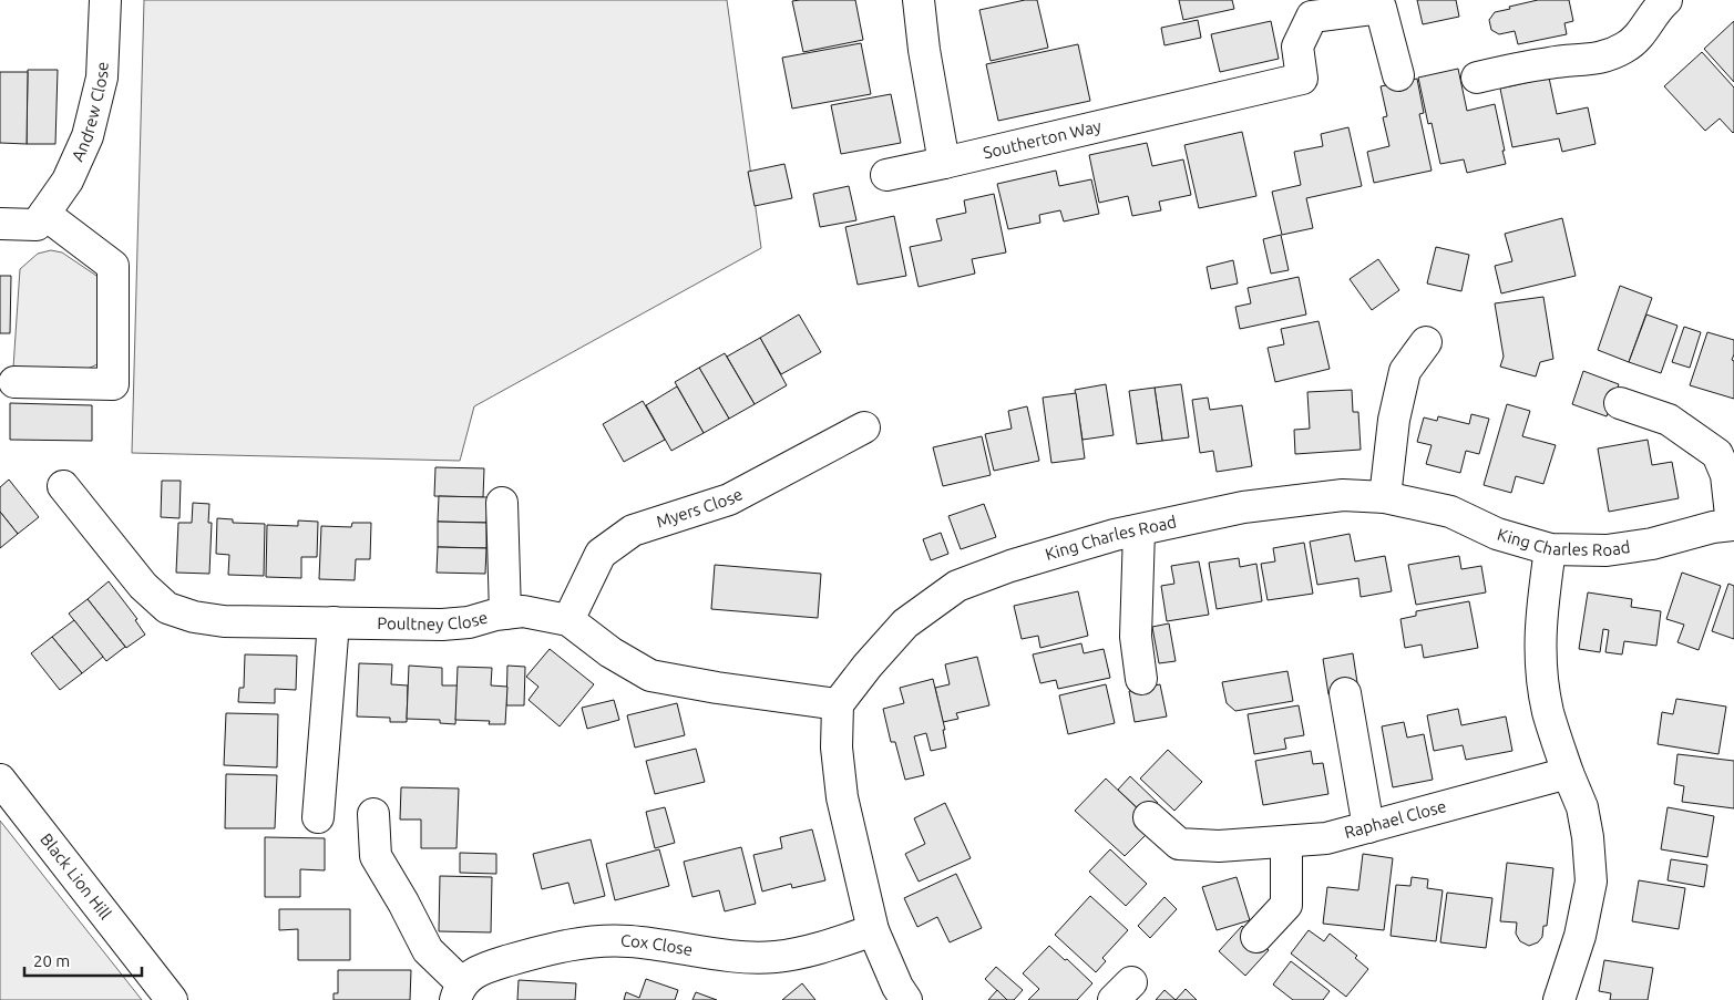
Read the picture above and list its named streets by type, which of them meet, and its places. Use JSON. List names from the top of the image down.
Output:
{
  "streets": {
    "street": [
      "Andrew Close",
      "Southerton Way",
      "Myers Close",
      "King Charles Road",
      "Poultney Close",
      "Raphael Close",
      "Black Lion Hill",
      "Cox Close"
    ]
  },
  "crossings": [
    ["Myers Close", "Poultney Close"],
    ["King Charles Road", "Poultney Close"]
  ],
  "scale_bar": "20 m"
}
